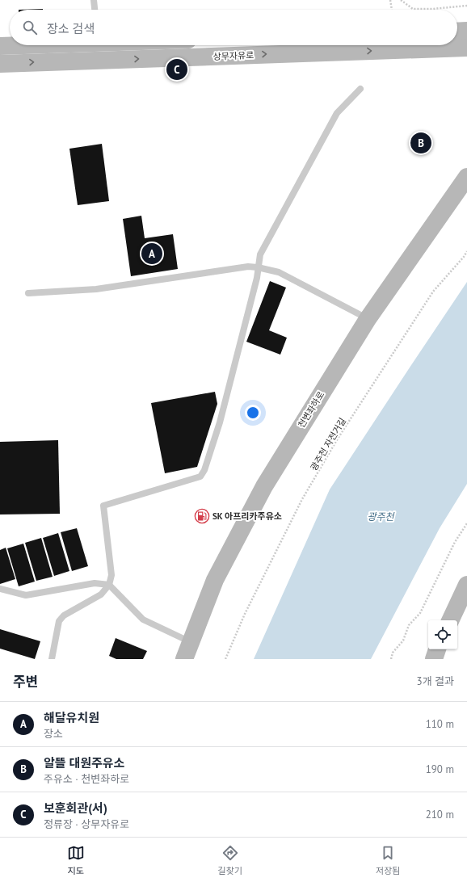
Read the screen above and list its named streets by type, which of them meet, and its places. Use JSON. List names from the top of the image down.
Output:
{
  "streets": {
    "street": ["상무자유로", "천변좌하로"],
    "path": ["광주천 자전거길"]
  },
  "one_way": ["상무자유로"],
  "water": ["광주천"],
  "places": {
    "fuel station": ["SK 아프리카주유소"]
  },
  "page": {
    "search": "장소 검색",
    "pins": ["C", "B", "A"],
    "heading": ["주변", "3개 결과"],
    "list": [
      {
        "mark": "A",
        "name": "해달유치원",
        "note": "장소",
        "value": "110 m"
      },
      {
        "mark": "B",
        "name": "알뜰 대원주유소",
        "note": "주유소 · 천변좌하로",
        "value": "190 m"
      },
      {
        "mark": "C",
        "name": "보훈회관(서)",
        "note": "정류장 · 상무자유로",
        "value": "210 m"
      }
    ],
    "nav": ["지도", "길찾기", "저장됨"]
  }
}
